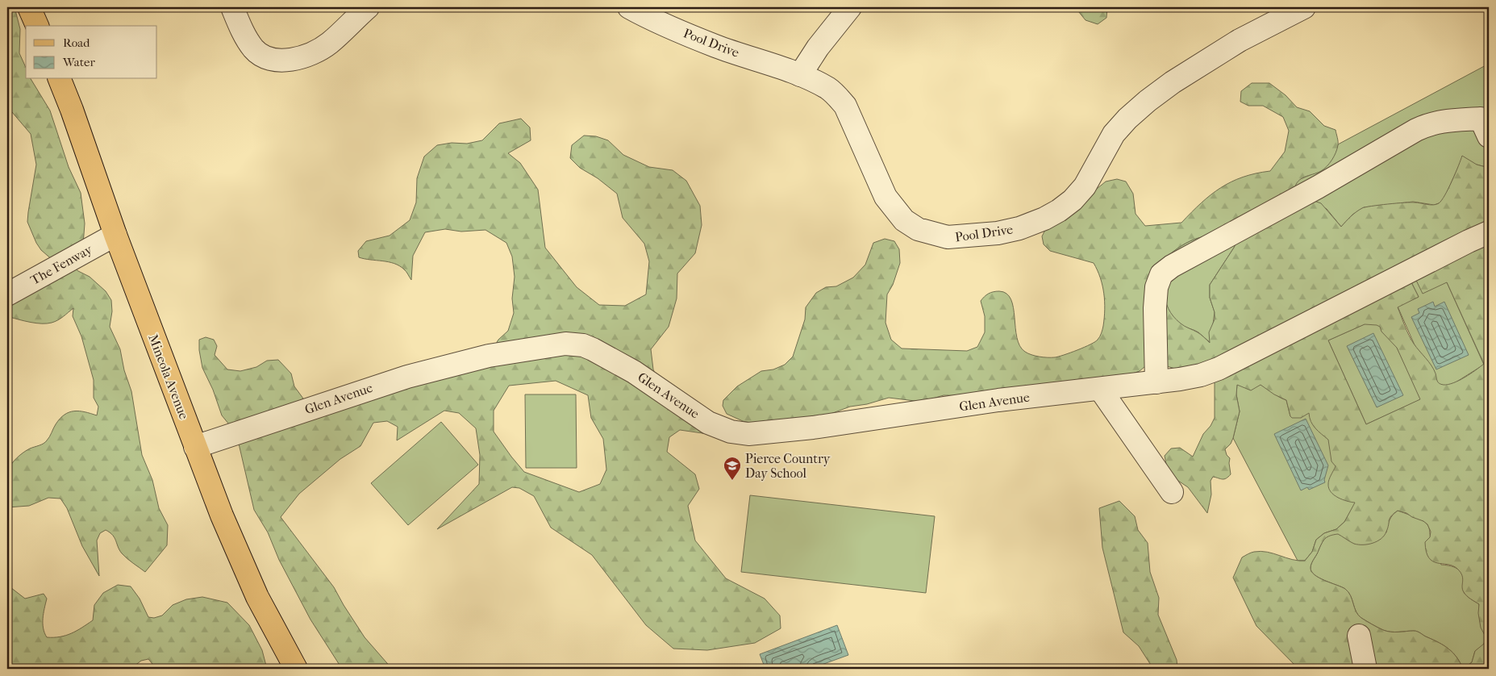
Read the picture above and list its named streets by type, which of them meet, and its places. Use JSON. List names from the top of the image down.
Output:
{
  "streets": {
    "main road": ["Mineola Avenue"],
    "street": ["Pool Drive", "The Fenway", "Glen Avenue"]
  },
  "crossings": [
    ["The Fenway", "Mineola Avenue"],
    ["Mineola Avenue", "Glen Avenue"]
  ],
  "places": {
    "school or university": ["Pierce Country Day School"]
  },
  "legend": ["Road", "Water"]
}
